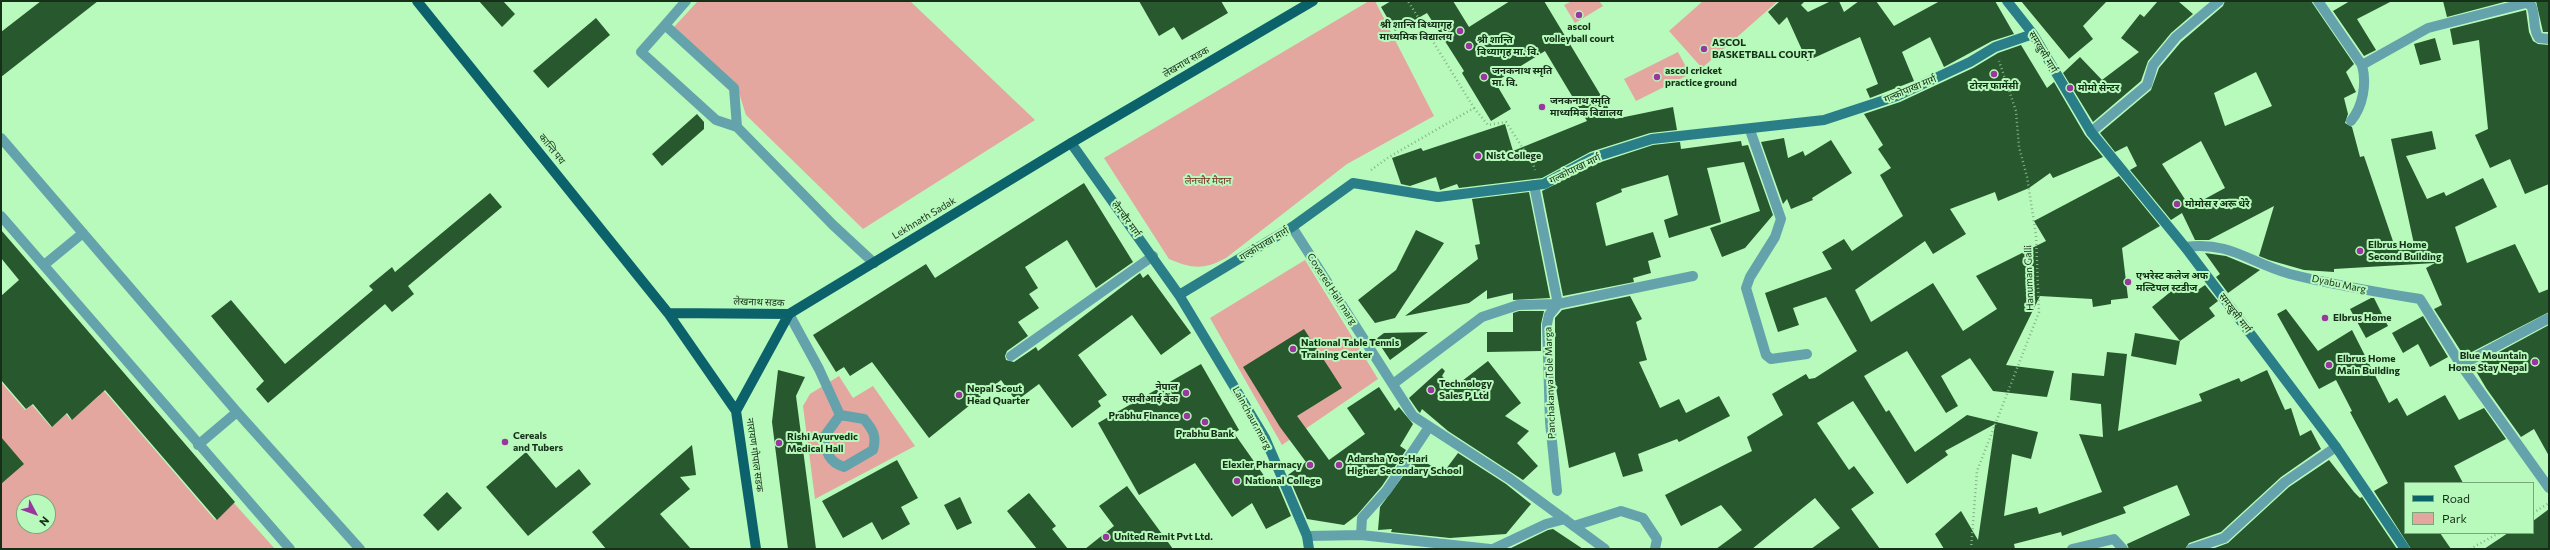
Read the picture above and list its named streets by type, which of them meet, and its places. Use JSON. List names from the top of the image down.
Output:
{
  "streets": {
    "main road": [
      "समखुसी मार्ग",
      "लेखनाथ सडक",
      "गल्कोपाखा मार्ग",
      "कान्ति पथ",
      "Lekhnath Sadak",
      "लैनचौर मार्ग",
      "Lainchaur marg",
      "नारायण गोपाल सडक"
    ],
    "street": ["Dyabu Marg", "Covered Hall marg", "Panchakanya Tole Marga"],
    "path": ["Hanuman Galli"]
  },
  "crossings": [
    ["समखुसी मार्ग", "गल्कोपाखा मार्ग"],
    ["समखुसी मार्ग", "Dyabu Marg"],
    ["लेखनाथ सडक", "कान्ति पथ"],
    ["लेखनाथ सडक", "Lekhnath Sadak"],
    ["लेखनाथ सडक", "लैनचौर मार्ग"],
    ["लेखनाथ सडक", "नारायण गोपाल सडक"],
    ["गल्कोपाखा मार्ग", "लैनचौर मार्ग"],
    ["गल्कोपाखा मार्ग", "Hanuman Galli"],
    ["गल्कोपाखा मार्ग", "Covered Hall marg"],
    ["गल्कोपाखा मार्ग", "Lainchaur marg"],
    ["कान्ति पथ", "नारायण गोपाल सडक"],
    ["Lekhnath Sadak", "लैनचौर मार्ग"],
    ["लैनचौर मार्ग", "Lainchaur marg"]
  ],
  "parks": ["लैनचौर मैदान"],
  "places": [
    "ascol volleyball court",
    "श्री शान्ति बिध्यागृह माध्यमिक विद्यालय",
    "श्री शान्ति बिध्यागृह मा. वि.",
    "ASCOL BASKETBALL COURT",
    "टोरन फार्मेसी",
    "जनकनाथ स्मृति मा. वि.",
    "ascol cricket practice ground",
    "मोमो सेन्टर",
    "जनकनाथ स्मृति माध्यमिक बिद्यालय",
    "Nist College",
    "मोमोस र अरू धेरै",
    "Elbrus Home Second Building",
    "एभरेस्ट कलेज अफ मल्टिपल स्टडीज",
    "Elbrus Home",
    "National Table Tennis Training Center",
    "Blue Mountain Home Stay Nepal",
    "Elbrus Home Main Building",
    "Technology Sales P Ltd",
    "नेपाल एसबीआई बैंक",
    "Nepal Scout Head Quarter",
    "Prabhu Finance",
    "Prabhu Bank",
    "Cereals and Tubers",
    "Rishi Ayurvedic Medical Hall",
    "Elexier Pharmacy",
    "Adarsha Yog-Hari Higher Secondary School",
    "National College",
    "United Remit Pvt Ltd."
  ],
  "legend": ["Road", "Park"],
  "north": "bottom right"
}
